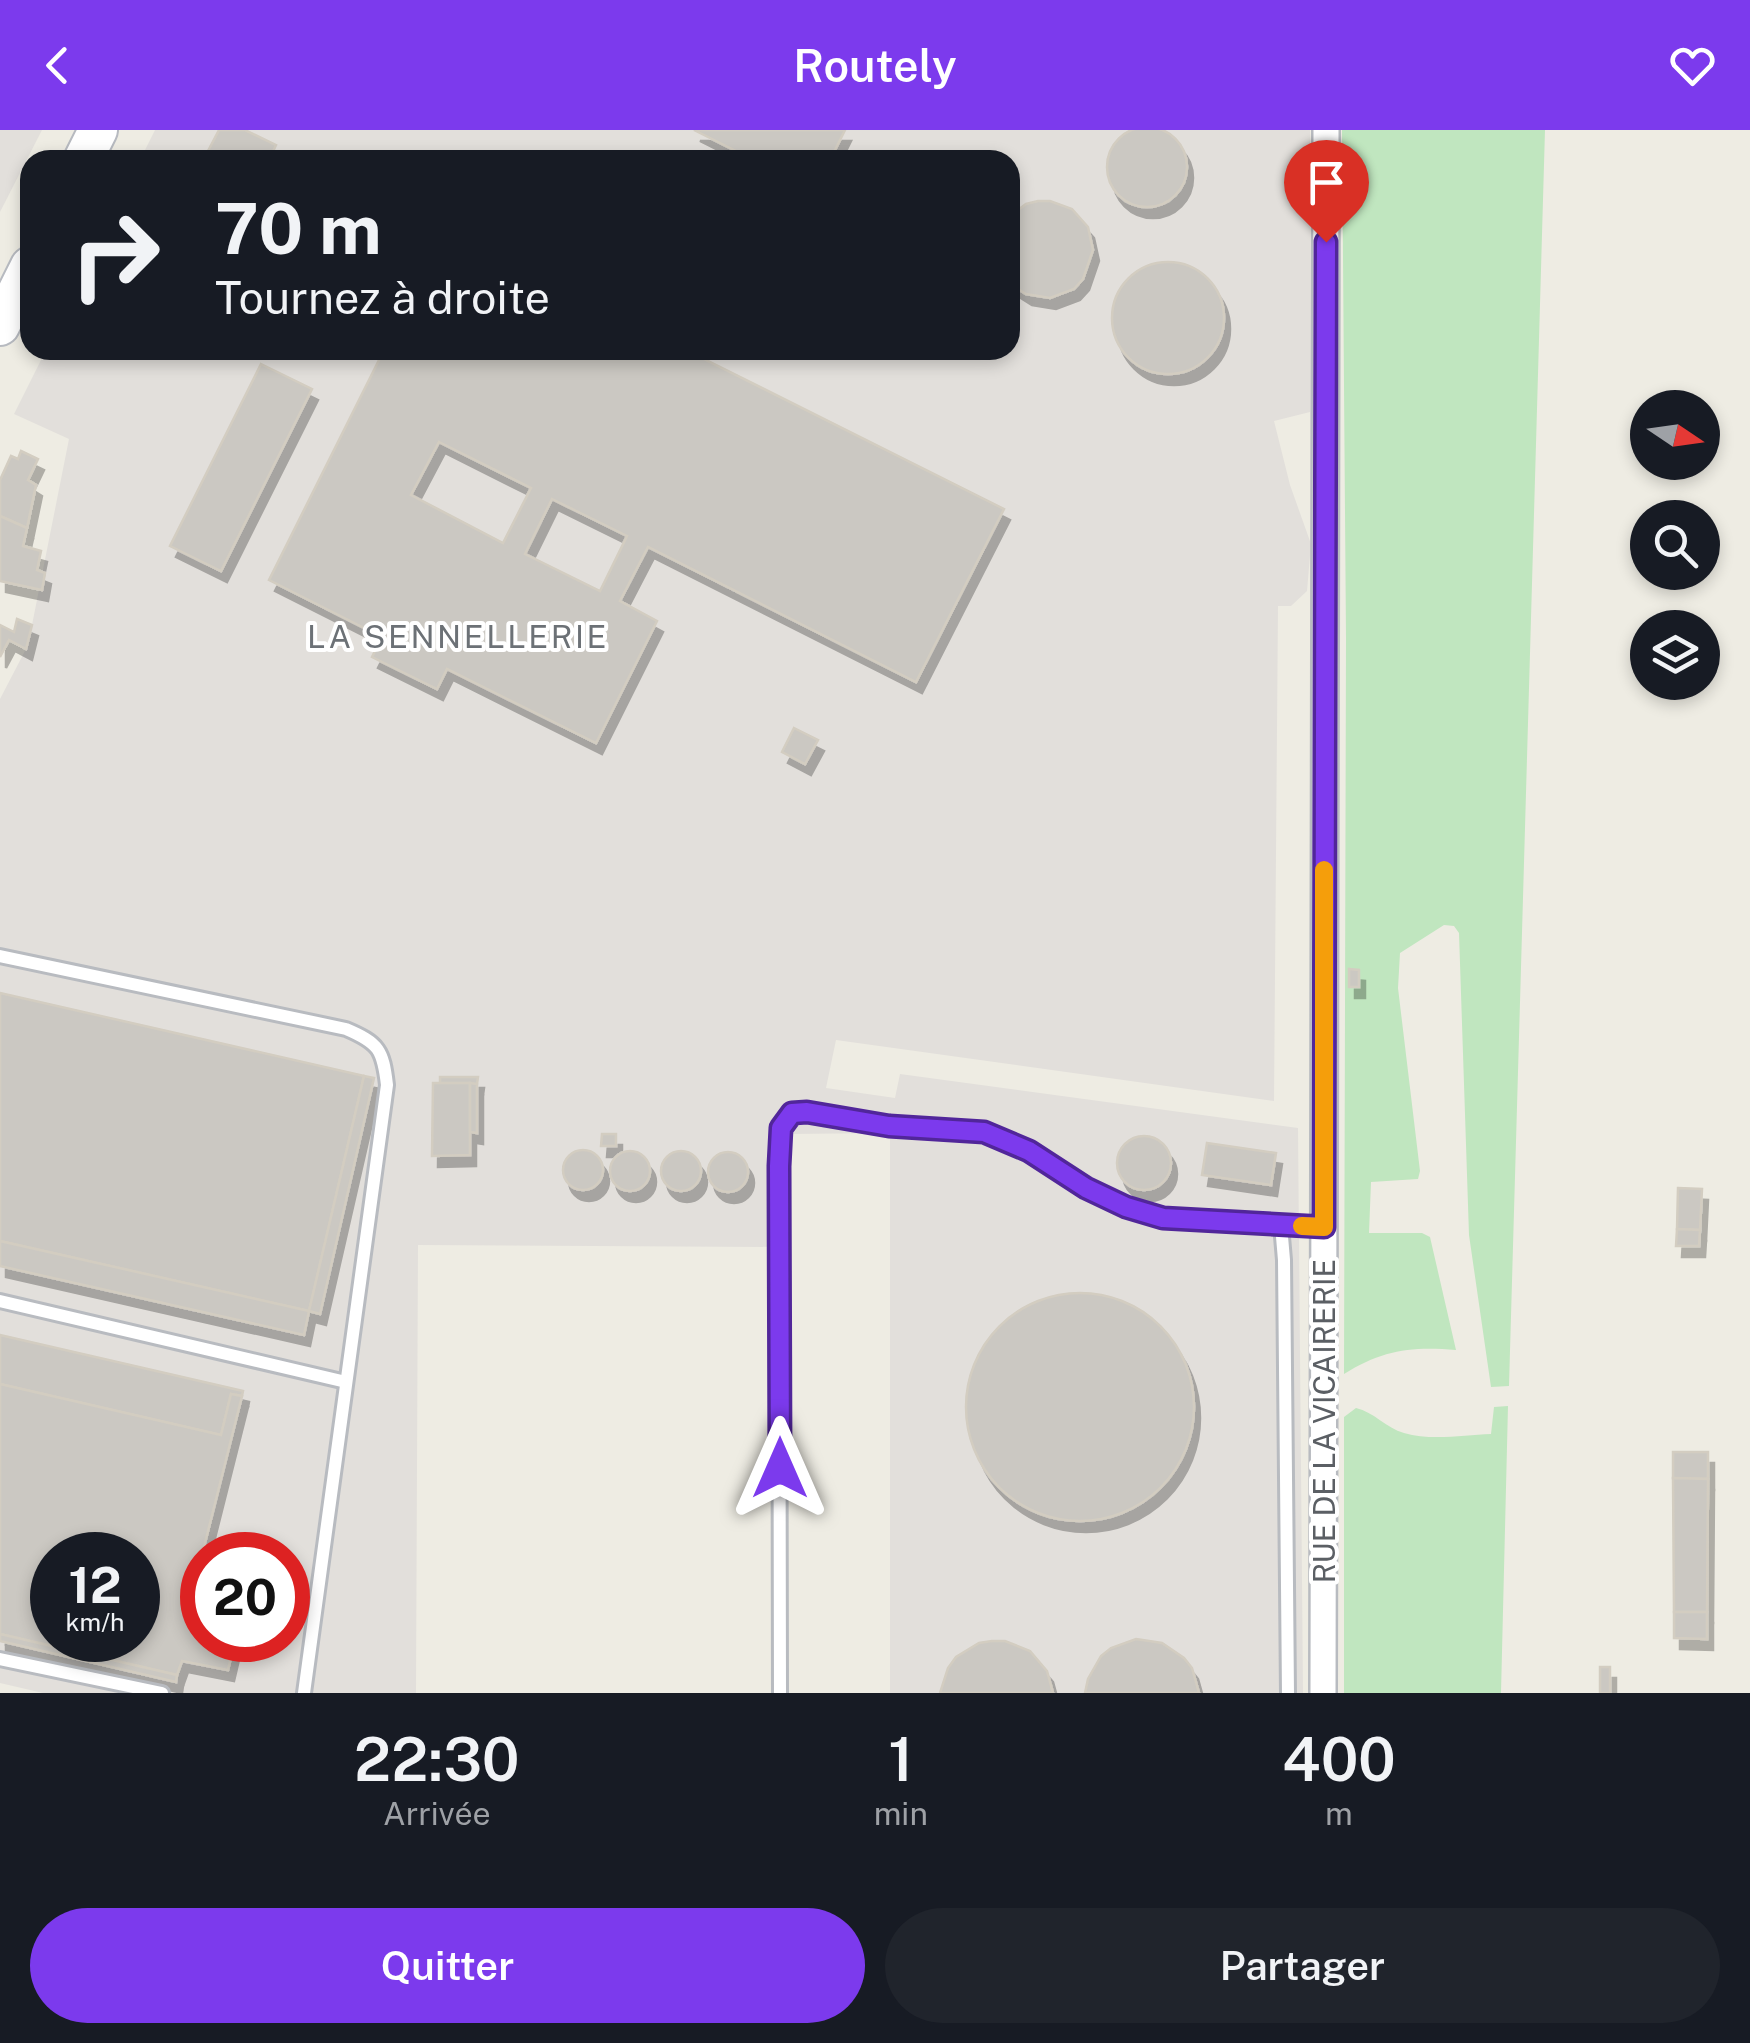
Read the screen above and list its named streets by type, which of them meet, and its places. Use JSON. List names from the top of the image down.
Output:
{
  "streets": {
    "street": ["RUE DE LA VICAIRERIE"]
  },
  "districts": ["LA SENNELLERIE"],
  "north": "right",
  "page": {
    "header": "Routely",
    "turn": ["70 m", "Tournez à droite"],
    "speed": "12 km/h",
    "limit": "20",
    "eta": [
      "22:30",
      "Arrivée",
      "1",
      "min",
      "400",
      "m"
    ],
    "buttons": ["Quitter", "Partager"]
  }
}
